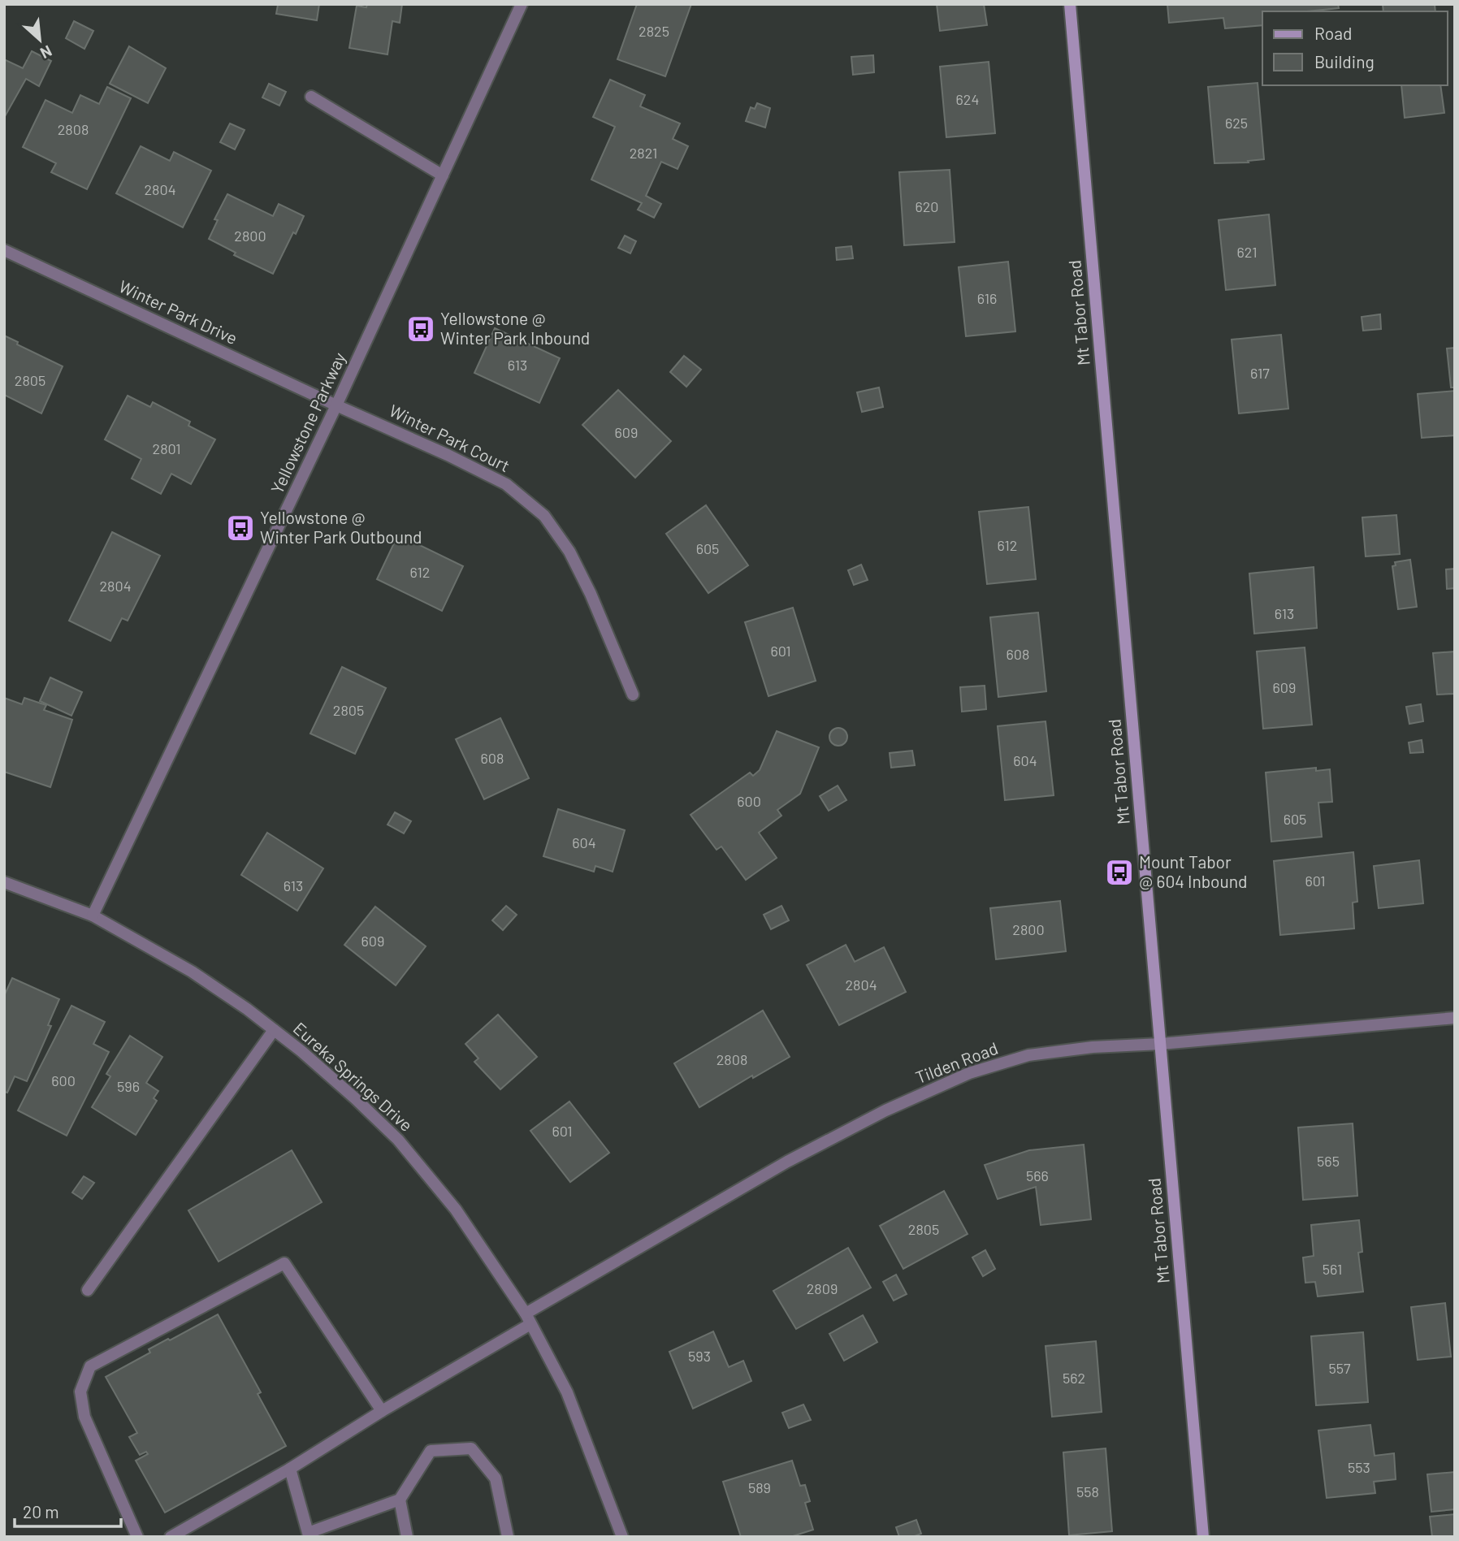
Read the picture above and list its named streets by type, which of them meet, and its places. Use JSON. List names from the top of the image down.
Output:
{
  "streets": {
    "street": [
      "Winter Park Drive",
      "Mt Tabor Road",
      "Yellowstone Parkway",
      "Winter Park Court",
      "Tilden Road",
      "Eureka Springs Drive"
    ]
  },
  "crossings": [
    ["Winter Park Drive", "Yellowstone Parkway"],
    ["Winter Park Drive", "Winter Park Court"],
    ["Mt Tabor Road", "Tilden Road"],
    ["Yellowstone Parkway", "Winter Park Court"],
    ["Yellowstone Parkway", "Eureka Springs Drive"],
    ["Tilden Road", "Eureka Springs Drive"]
  ],
  "places": {
    "bus stop": ["Yellowstone @ Winter Park Inbound", "Yellowstone @ Winter Park Outbound", "Mount Tabor @ 604 Inbound"]
  },
  "house_numbers": [
    "2825",
    "624",
    "625",
    "2808",
    "2821",
    "2804",
    "620",
    "2800",
    "621",
    "616",
    "613",
    "617",
    "2805",
    "609",
    "2801",
    "612",
    "605",
    "612",
    "2804",
    "613",
    "601",
    "608",
    "609",
    "2805",
    "608",
    "604",
    "600",
    "605",
    "604",
    "601",
    "613",
    "2800",
    "609",
    "2804",
    "2808",
    "600",
    "596",
    "601",
    "565",
    "566",
    "2805",
    "561",
    "2809",
    "593",
    "557",
    "562",
    "553",
    "589",
    "558"
  ],
  "legend": ["Road", "Building"],
  "scale_bar": "20 m",
  "north": "bottom right"
}
